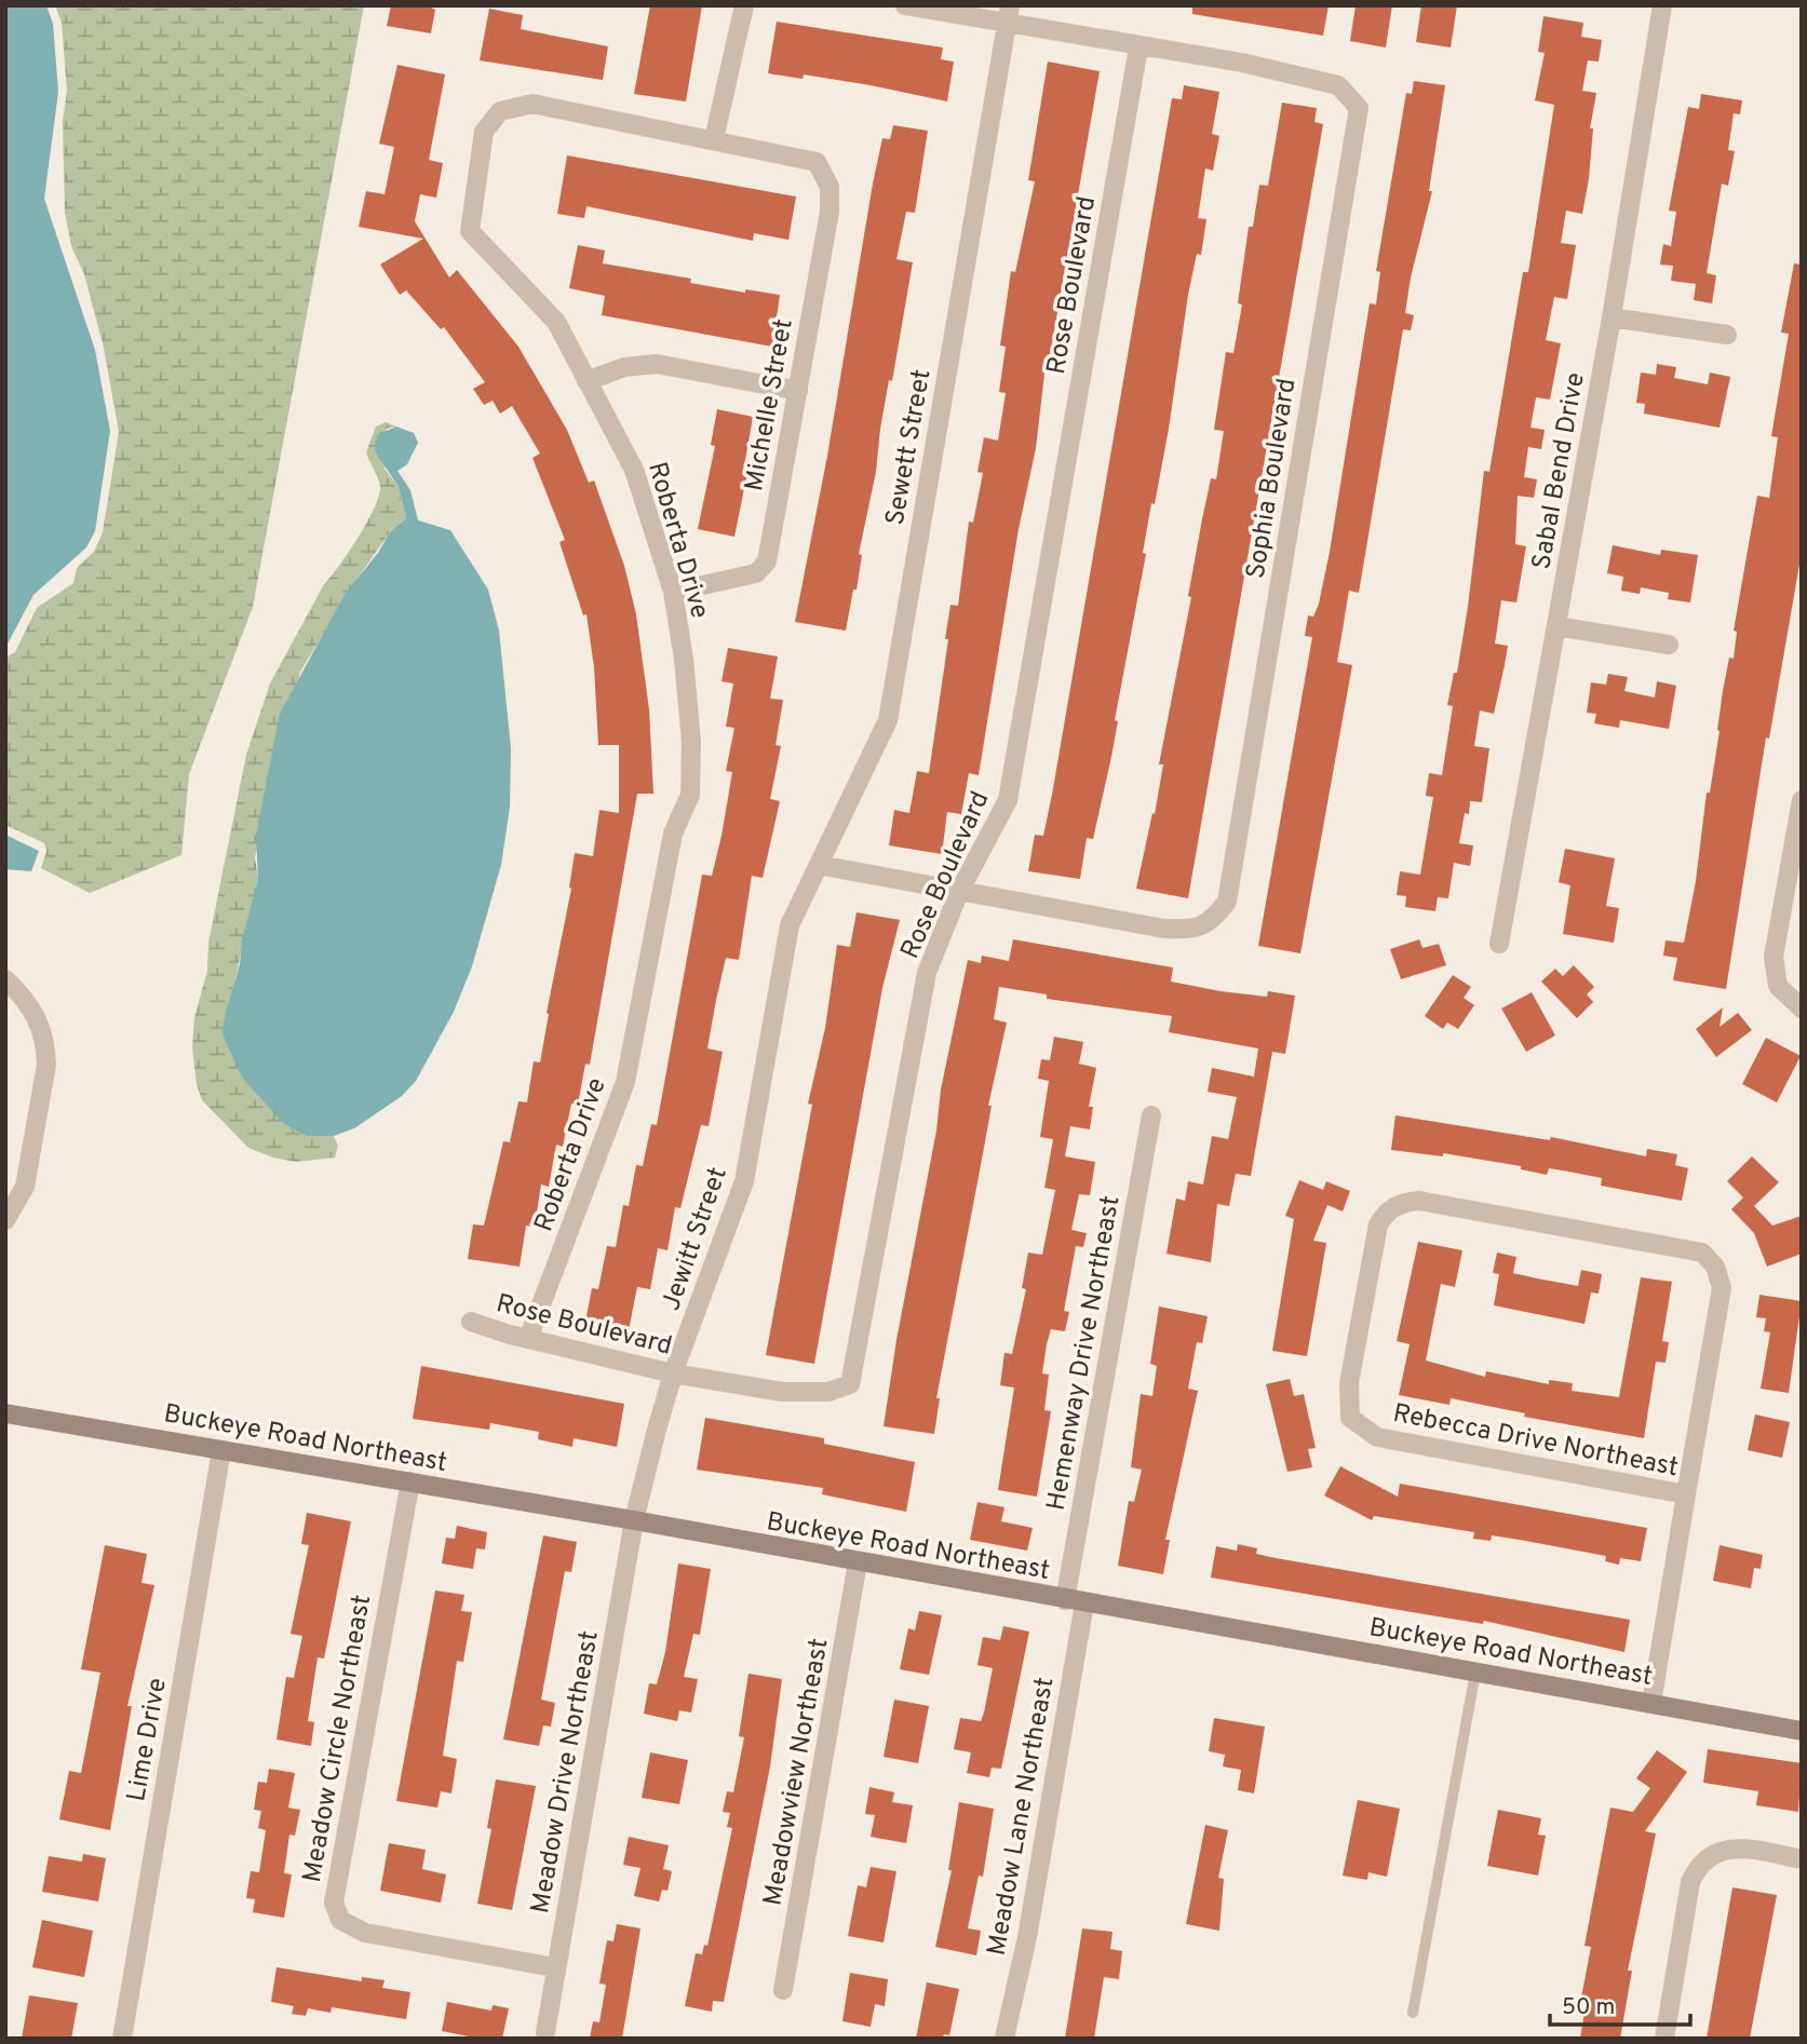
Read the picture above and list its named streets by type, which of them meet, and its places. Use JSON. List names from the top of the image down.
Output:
{
  "streets": {
    "street": [
      "Rose Boulevard",
      "Michelle Street",
      "Sewett Street",
      "Sabal Bend Drive",
      "Sophia Boulevard",
      "Roberta Drive",
      "Jewitt Street",
      "Hemenway Drive Northeast",
      "Buckeye Road Northeast",
      "Rebecca Drive Northeast",
      "Meadow Circle Northeast",
      "Lime Drive",
      "Meadow Drive Northeast",
      "Meadowview Northeast",
      "Meadow Lane Northeast"
    ]
  },
  "crossings": [
    ["Rose Boulevard", "Sophia Boulevard"],
    ["Rose Boulevard", "Roberta Drive"],
    ["Rose Boulevard", "Jewitt Street"],
    ["Michelle Street", "Roberta Drive"],
    ["Sewett Street", "Sophia Boulevard"],
    ["Sewett Street", "Jewitt Street"],
    ["Sophia Boulevard", "Jewitt Street"],
    ["Jewitt Street", "Buckeye Road Northeast"],
    ["Jewitt Street", "Meadow Drive Northeast"],
    ["Hemenway Drive Northeast", "Buckeye Road Northeast"],
    ["Hemenway Drive Northeast", "Meadow Lane Northeast"],
    ["Buckeye Road Northeast", "Rebecca Drive Northeast"],
    ["Buckeye Road Northeast", "Meadow Circle Northeast"],
    ["Buckeye Road Northeast", "Lime Drive"],
    ["Buckeye Road Northeast", "Meadow Drive Northeast"],
    ["Buckeye Road Northeast", "Meadowview Northeast"],
    ["Buckeye Road Northeast", "Meadow Lane Northeast"],
    ["Meadow Circle Northeast", "Meadow Drive Northeast"]
  ],
  "scale_bar": "50 m"
}
